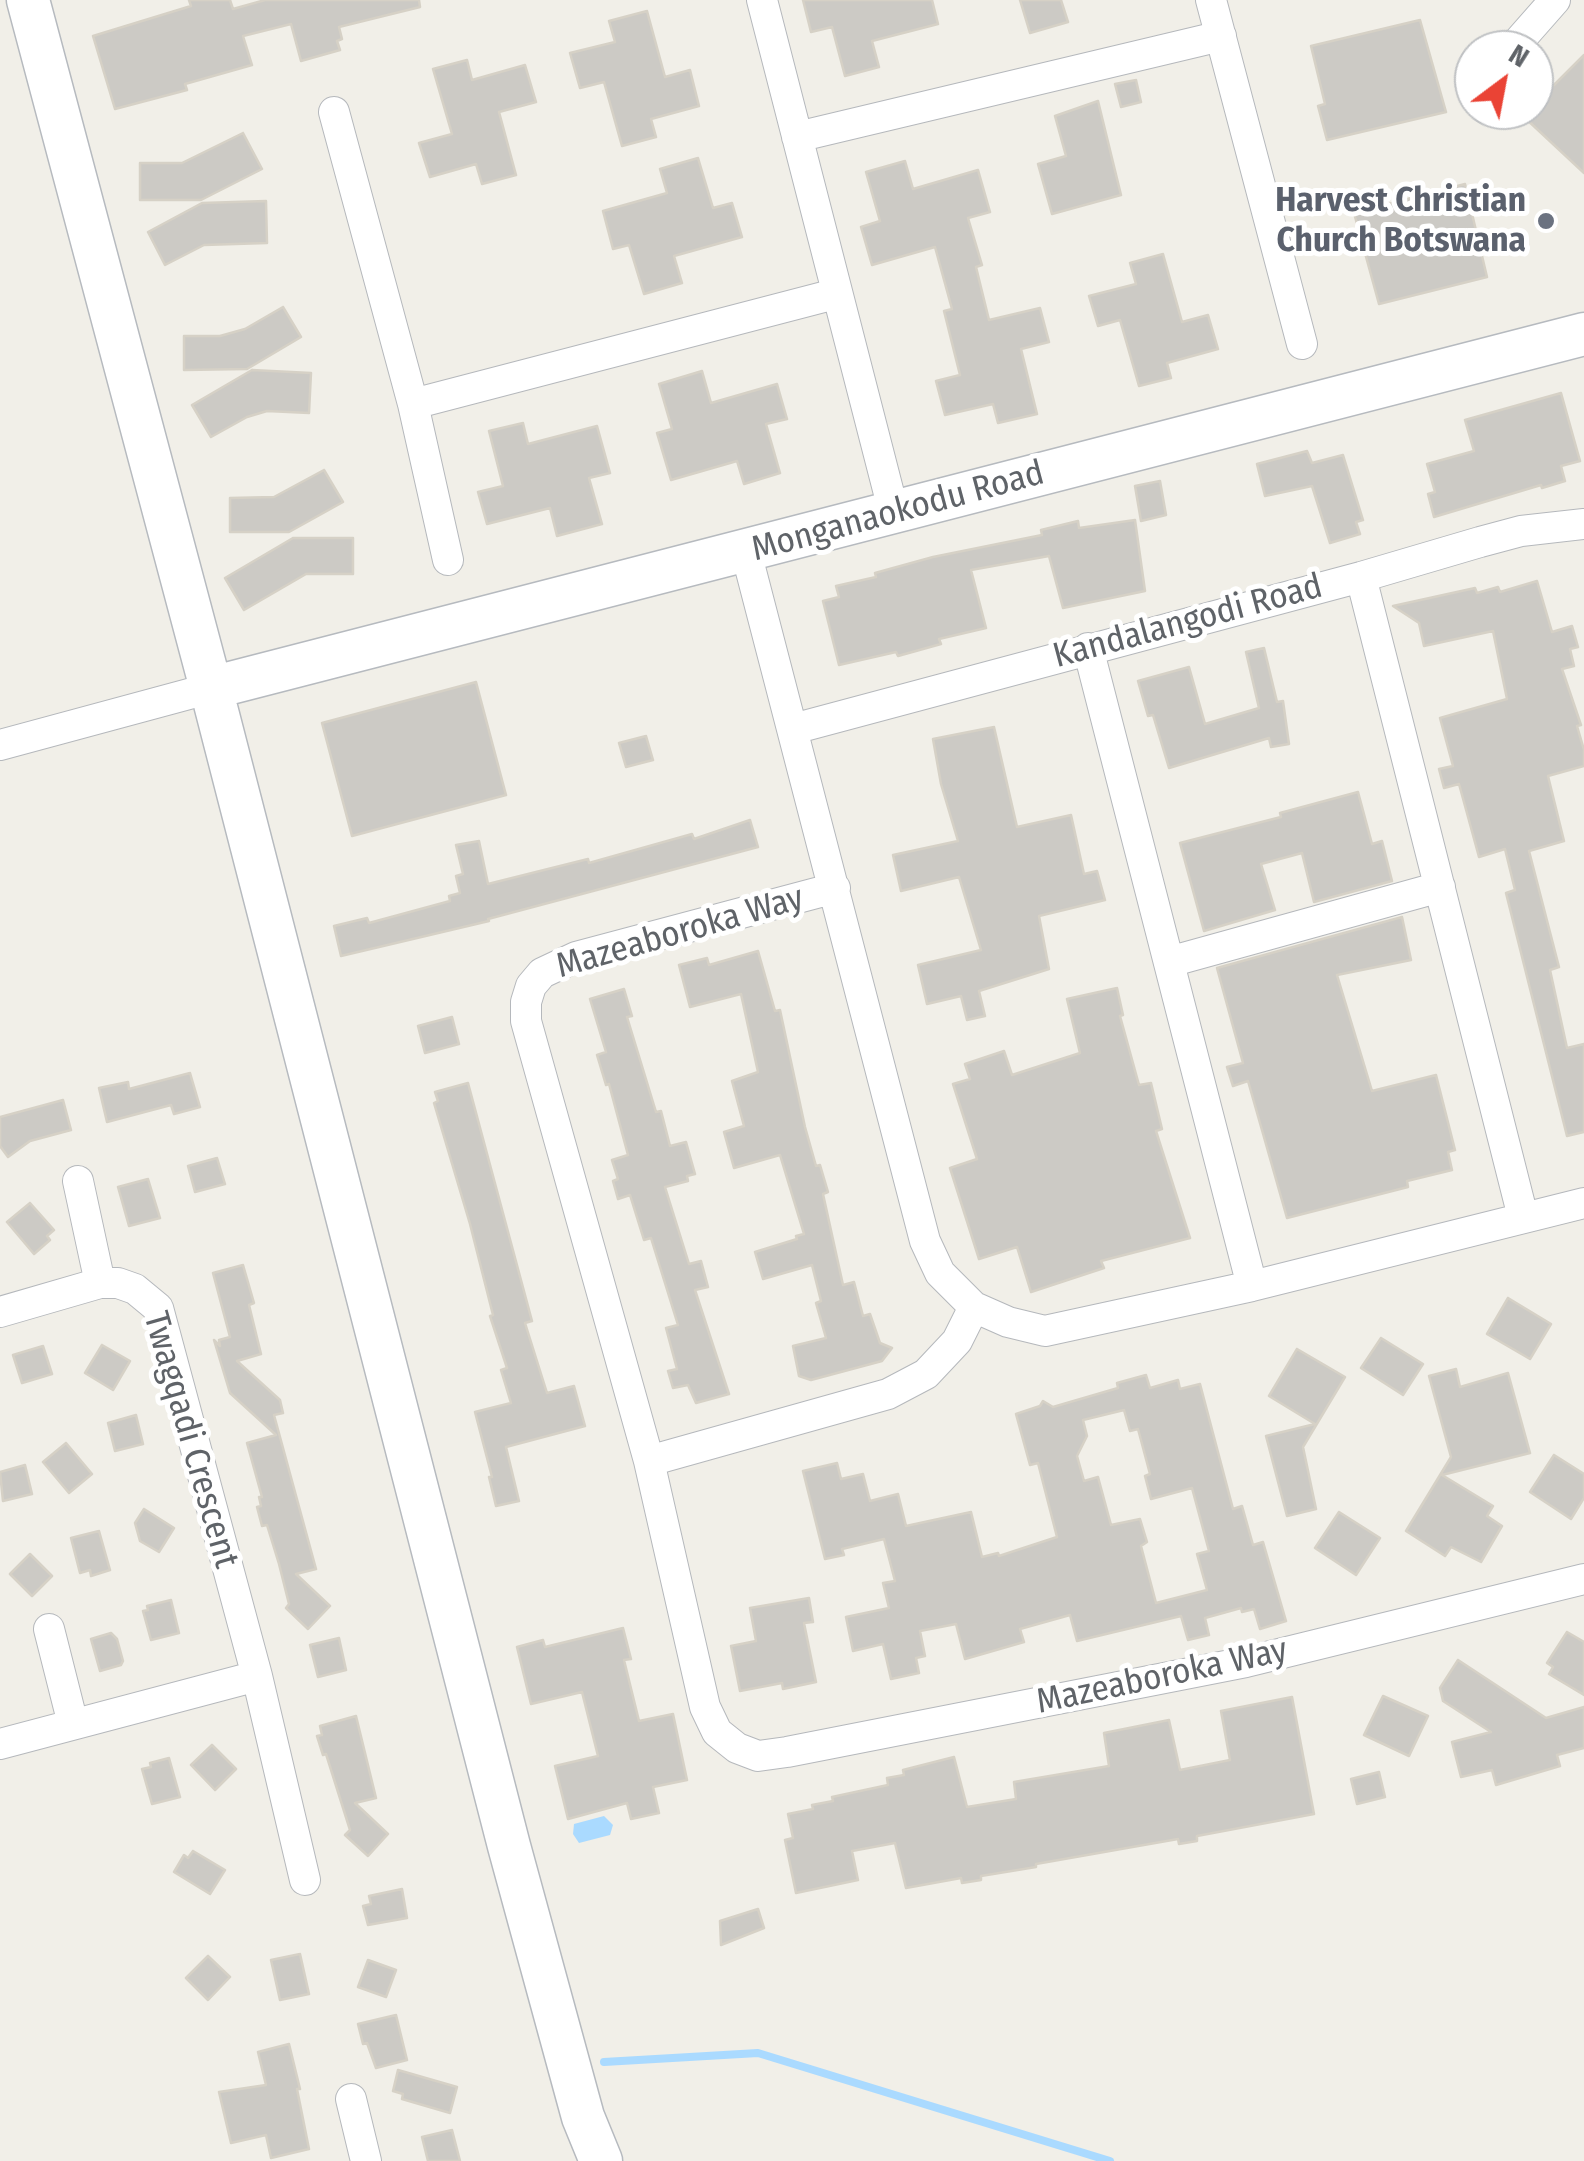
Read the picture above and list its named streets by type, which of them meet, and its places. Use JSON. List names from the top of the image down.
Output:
{
  "streets": {
    "street": [
      "Monganaokodu Road",
      "Kandalangodi Road",
      "Mazeaboroka Way",
      "Twagqadi Crescent"
    ]
  },
  "places": ["Harvest Christian Church Botswana"],
  "north": "top right"
}
